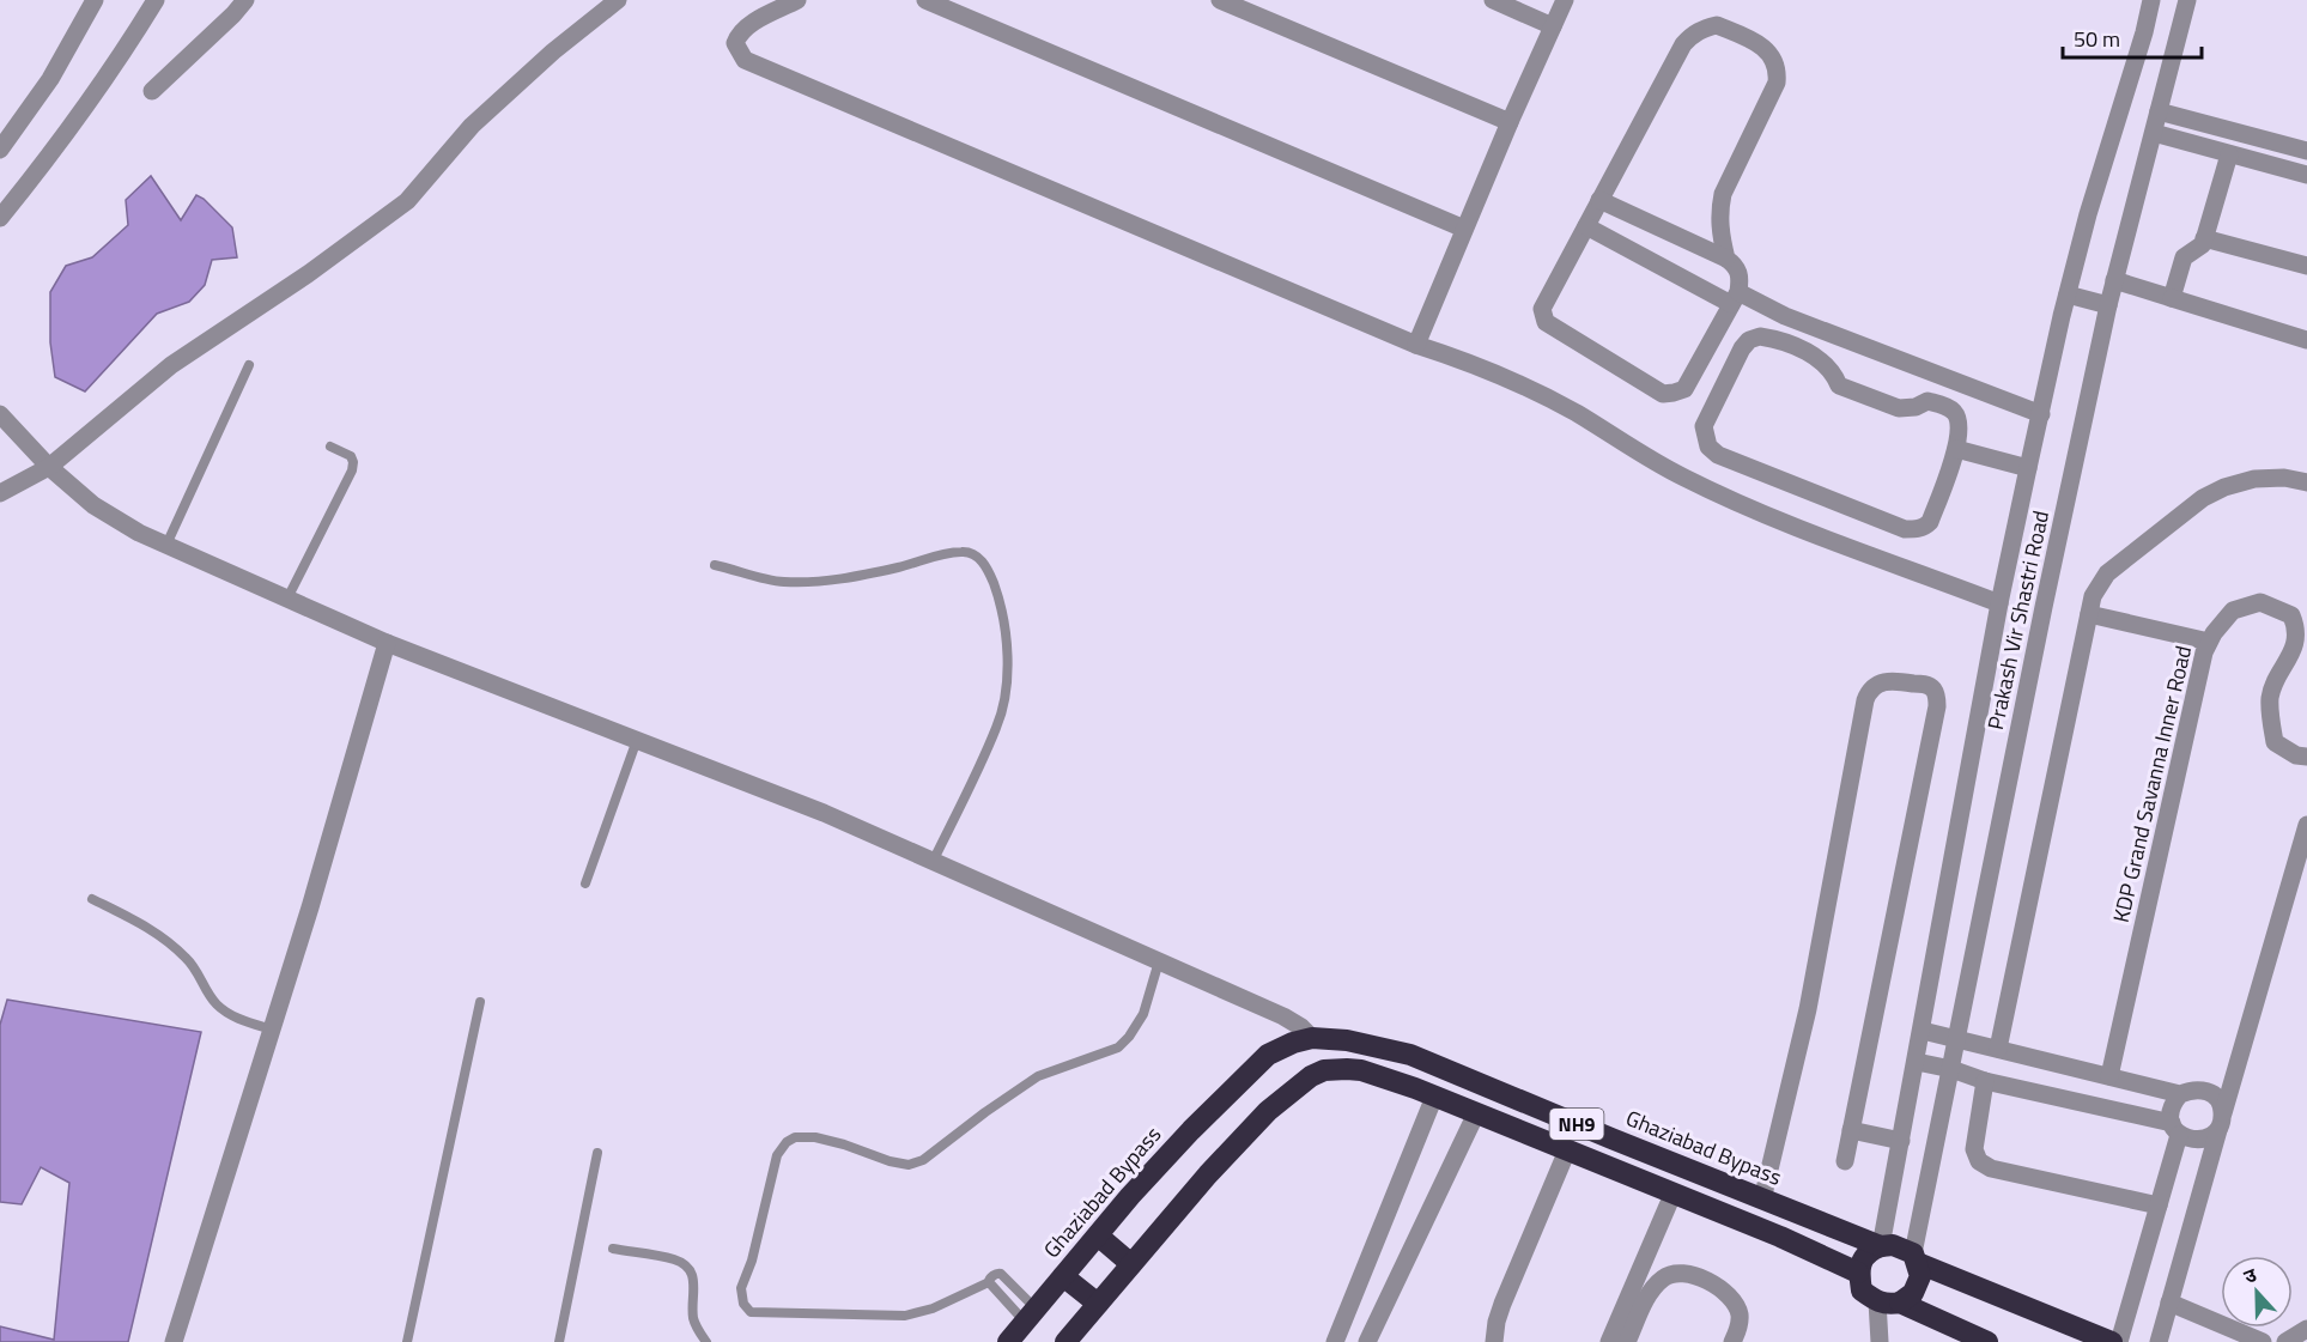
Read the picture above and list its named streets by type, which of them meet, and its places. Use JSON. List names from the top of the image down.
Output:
{
  "streets": {
    "highway": ["NH9", "Ghaziabad Bypass"],
    "street": ["Prakash Vir Shastri Road", "KDP Grand Savanna Inner Road"]
  },
  "crossings": [
    ["Prakash Vir Shastri Road", "NH9"],
    ["Prakash Vir Shastri Road", "Ghaziabad Bypass"],
    ["NH9", "Ghaziabad Bypass"]
  ],
  "scale_bar": "50 m",
  "north": "top"
}
